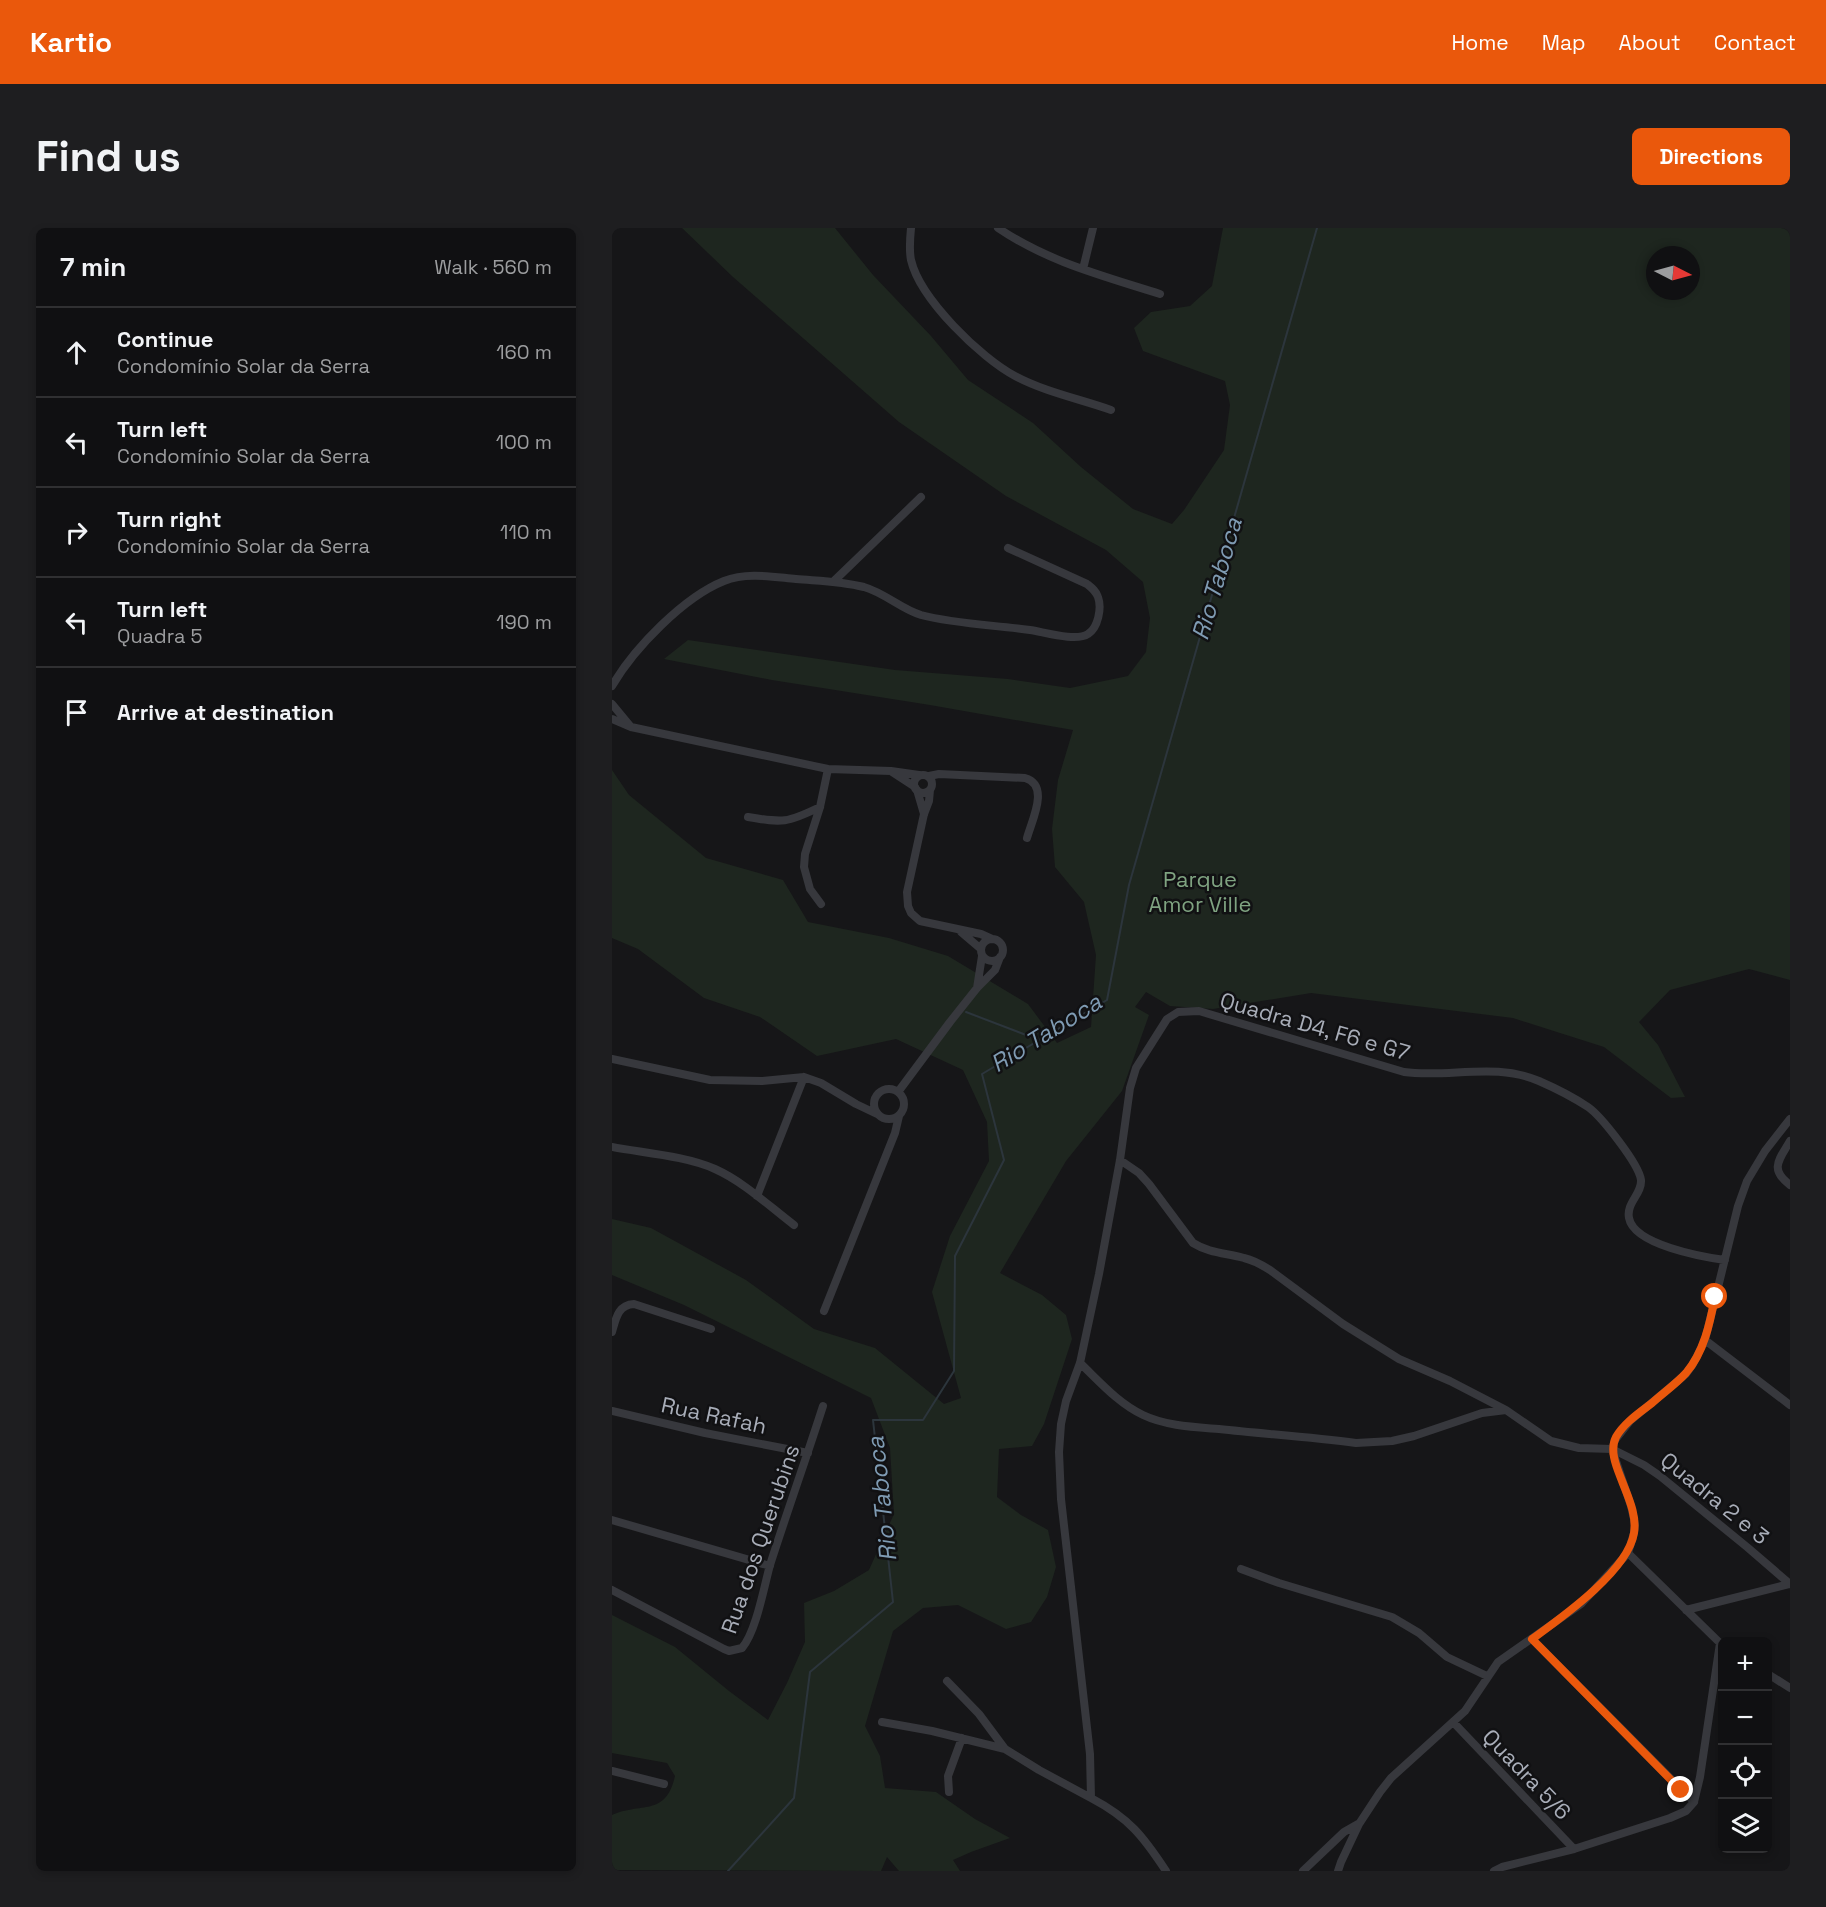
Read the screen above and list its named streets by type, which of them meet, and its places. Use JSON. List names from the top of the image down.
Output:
{
  "streets": {
    "street": [
      "Quadra D4, F6 e G7",
      "Rua Rafah",
      "Quadra 2 e 3",
      "Rua dos Querubins",
      "Quadra 5/6"
    ]
  },
  "crossings": [
    ["Rua Rafah", "Rua dos Querubins"]
  ],
  "water": ["Rio Taboca"],
  "parks": ["Parque Amor Ville"],
  "north": "right",
  "page": {
    "header": "Kartio",
    "nav": [
      "Home",
      "Map",
      "About",
      "Contact"
    ],
    "buttons": "Directions",
    "title": "Find us",
    "heading": ["7 min", "Walk · 560 m"],
    "list": [
      ["Continue", "Condomínio Solar da Serra", "160 m"],
      ["Turn left", "Condomínio Solar da Serra", "100 m"],
      ["Turn right", "Condomínio Solar da Serra", "110 m"],
      ["Turn left", "Quadra 5", "190 m"],
      "Arrive at destination"
    ],
    "map_buttons": ["+", "−"]
  }
}
